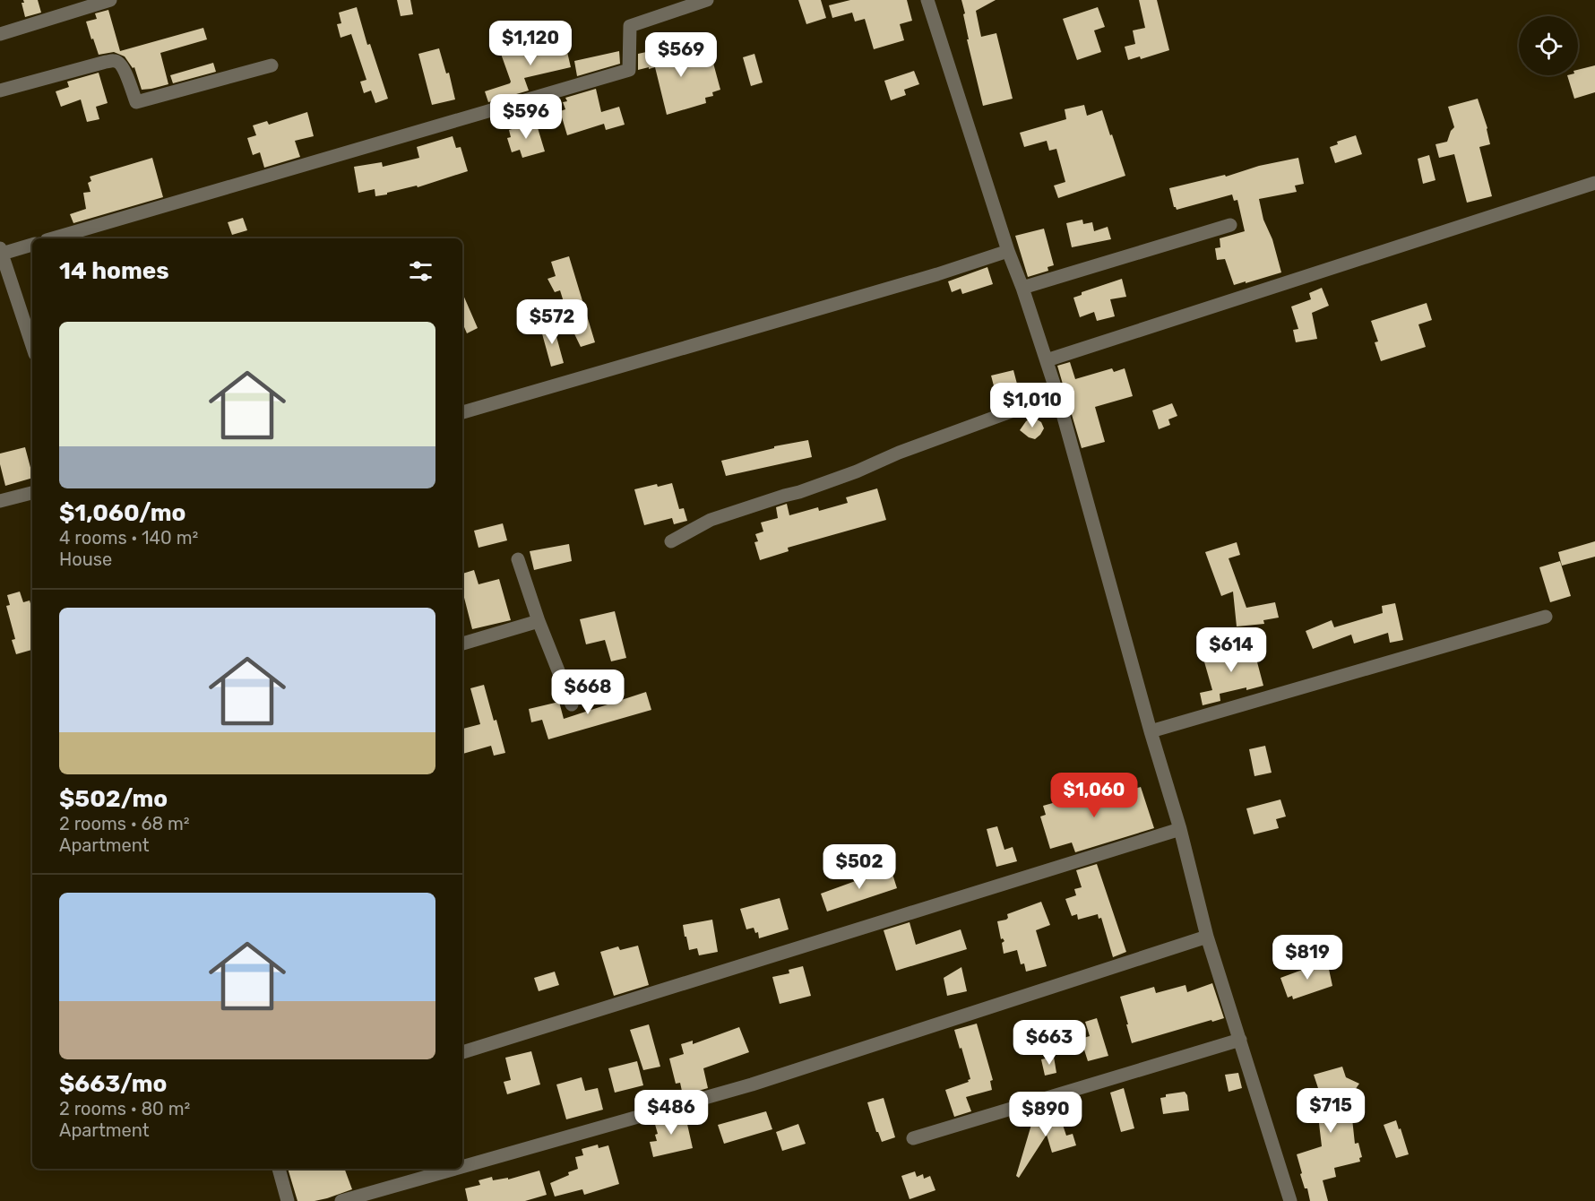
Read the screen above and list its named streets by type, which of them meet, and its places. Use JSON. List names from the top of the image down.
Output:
{
  "page": {
    "price": [
      "$1,120",
      "$569",
      "$596",
      "$572",
      "$1,010",
      "$614",
      "$668",
      "$1,060",
      "$502",
      "$819",
      "$663",
      "$715",
      "$486",
      "$890"
    ],
    "heading": "14 homes",
    "list": [
      {
        "name": "$1,060/mo",
        "note": "4 rooms · 140 m² · House"
      },
      {
        "name": "$502/mo",
        "note": "2 rooms · 68 m² · Apartment"
      },
      {
        "name": "$663/mo",
        "note": "2 rooms · 80 m² · Apartment"
      }
    ]
  }
}
